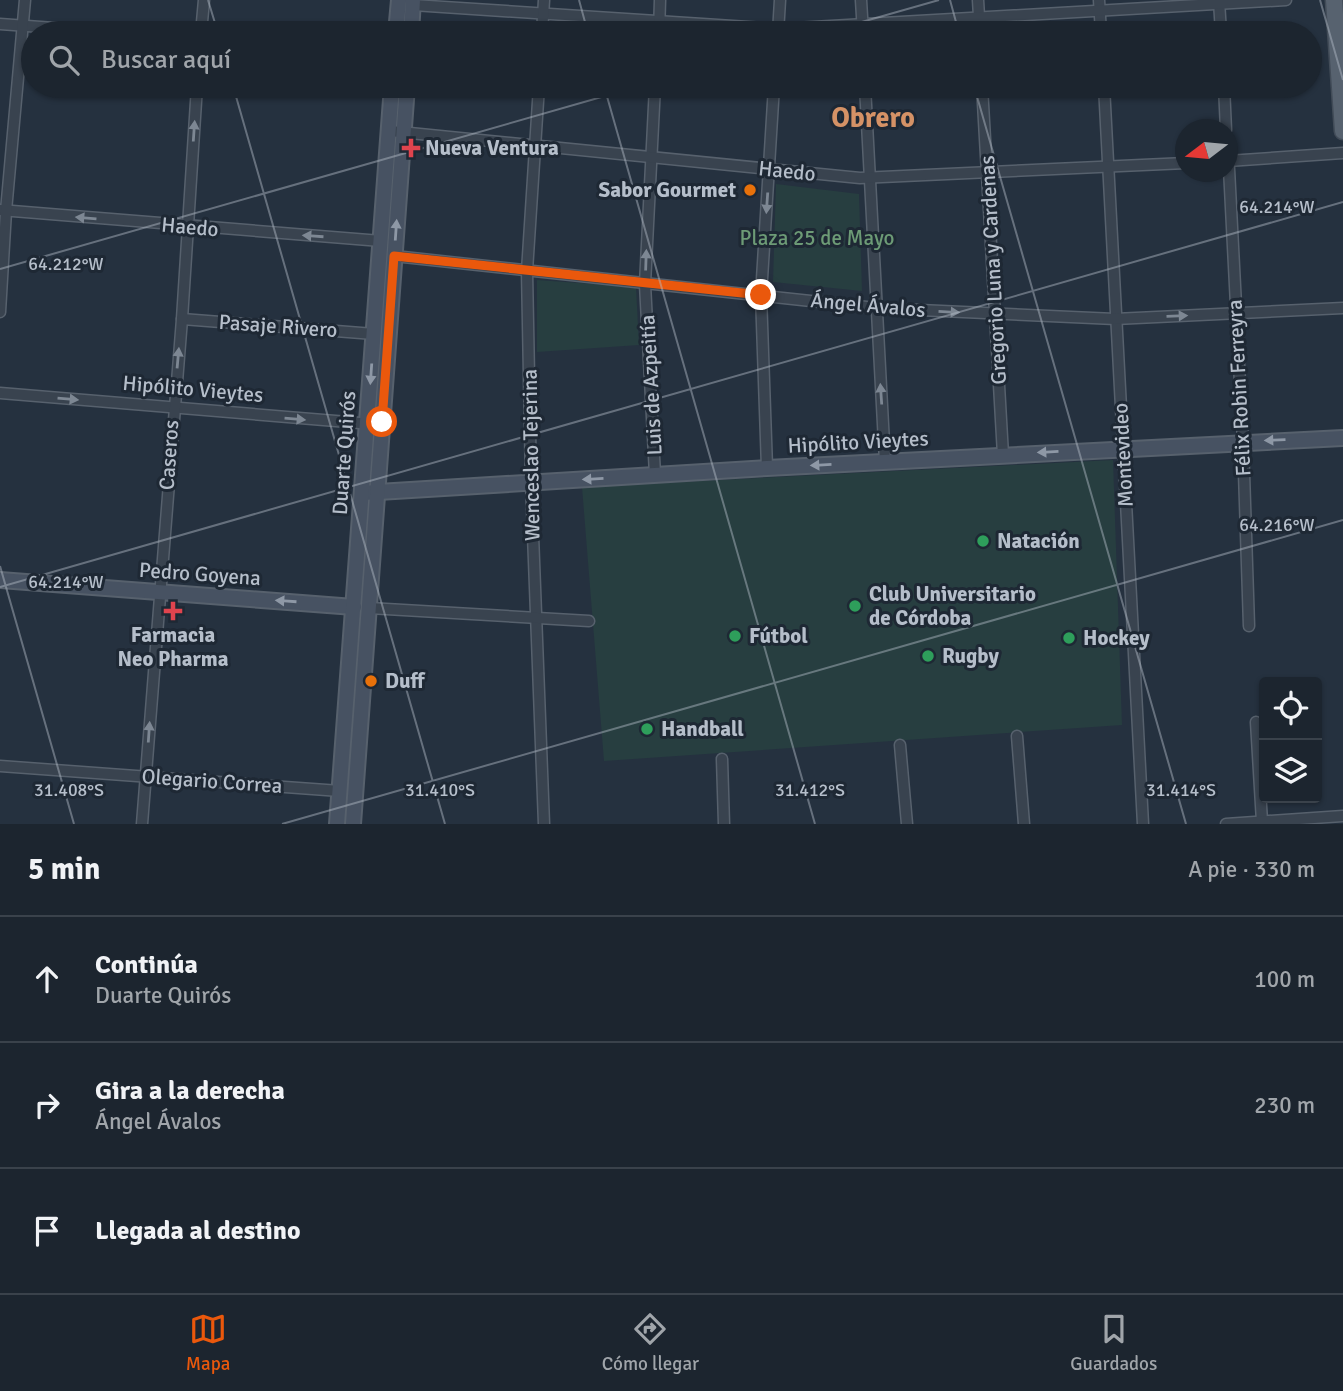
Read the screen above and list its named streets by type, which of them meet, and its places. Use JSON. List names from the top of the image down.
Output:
{
  "streets": {
    "main road": ["Hipólito Vieytes", "Duarte Quirós", "Pedro Goyena"],
    "street": [
      "Haedo",
      "Gregorio Luna y Cardenas",
      "Ángel Ávalos",
      "Pasaje Rivero",
      "Luis de Azpeitía",
      "Félix Robin Ferreyra",
      "Caseros",
      "Wenceslao Tejerina",
      "Montevideo",
      "Olegario Correa"
    ]
  },
  "crossings": [
    ["Haedo", "Gregorio Luna y Cardenas"],
    ["Haedo", "Luis de Azpeitía"],
    ["Haedo", "Duarte Quirós"],
    ["Haedo", "Caseros"],
    ["Haedo", "Wenceslao Tejerina"],
    ["Haedo", "Montevideo"],
    ["Gregorio Luna y Cardenas", "Ángel Ávalos"],
    ["Gregorio Luna y Cardenas", "Hipólito Vieytes"],
    ["Ángel Ávalos", "Luis de Azpeitía"],
    ["Ángel Ávalos", "Félix Robin Ferreyra"],
    ["Ángel Ávalos", "Duarte Quirós"],
    ["Ángel Ávalos", "Wenceslao Tejerina"],
    ["Ángel Ávalos", "Montevideo"],
    ["Pasaje Rivero", "Duarte Quirós"],
    ["Pasaje Rivero", "Caseros"],
    ["Luis de Azpeitía", "Hipólito Vieytes"],
    ["Félix Robin Ferreyra", "Hipólito Vieytes"],
    ["Hipólito Vieytes", "Duarte Quirós"],
    ["Hipólito Vieytes", "Caseros"],
    ["Hipólito Vieytes", "Wenceslao Tejerina"],
    ["Hipólito Vieytes", "Montevideo"],
    ["Duarte Quirós", "Pedro Goyena"],
    ["Duarte Quirós", "Olegario Correa"],
    ["Caseros", "Pedro Goyena"],
    ["Caseros", "Olegario Correa"],
    ["Wenceslao Tejerina", "Pedro Goyena"]
  ],
  "one_way": ["Caseros"],
  "districts": ["Obrero"],
  "parks": ["Plaza 25 de Mayo"],
  "places": {
    "health": ["Nueva Ventura", "Farmacia Neo Pharma"],
    "other": [
      "Sabor Gourmet",
      "Natación",
      "Club Universitario de Córdoba",
      "Fútbol",
      "Hockey",
      "Rugby",
      "Duff",
      "Handball"
    ]
  },
  "north": "left",
  "page": {
    "search": "Buscar aquí",
    "heading": ["5 min", "A pie · 330 m"],
    "list": [
      ["Continúa", "Duarte Quirós", "100 m"],
      ["Gira a la derecha", "Ángel Ávalos", "230 m"],
      "Llegada al destino"
    ],
    "nav": ["Mapa", "Cómo llegar", "Guardados"]
  },
  "coordinates": [
    "64.214°W",
    "64.212°W",
    "64.216°W",
    "31.408°S",
    "31.410°S",
    "31.412°S",
    "31.414°S"
  ]
}
